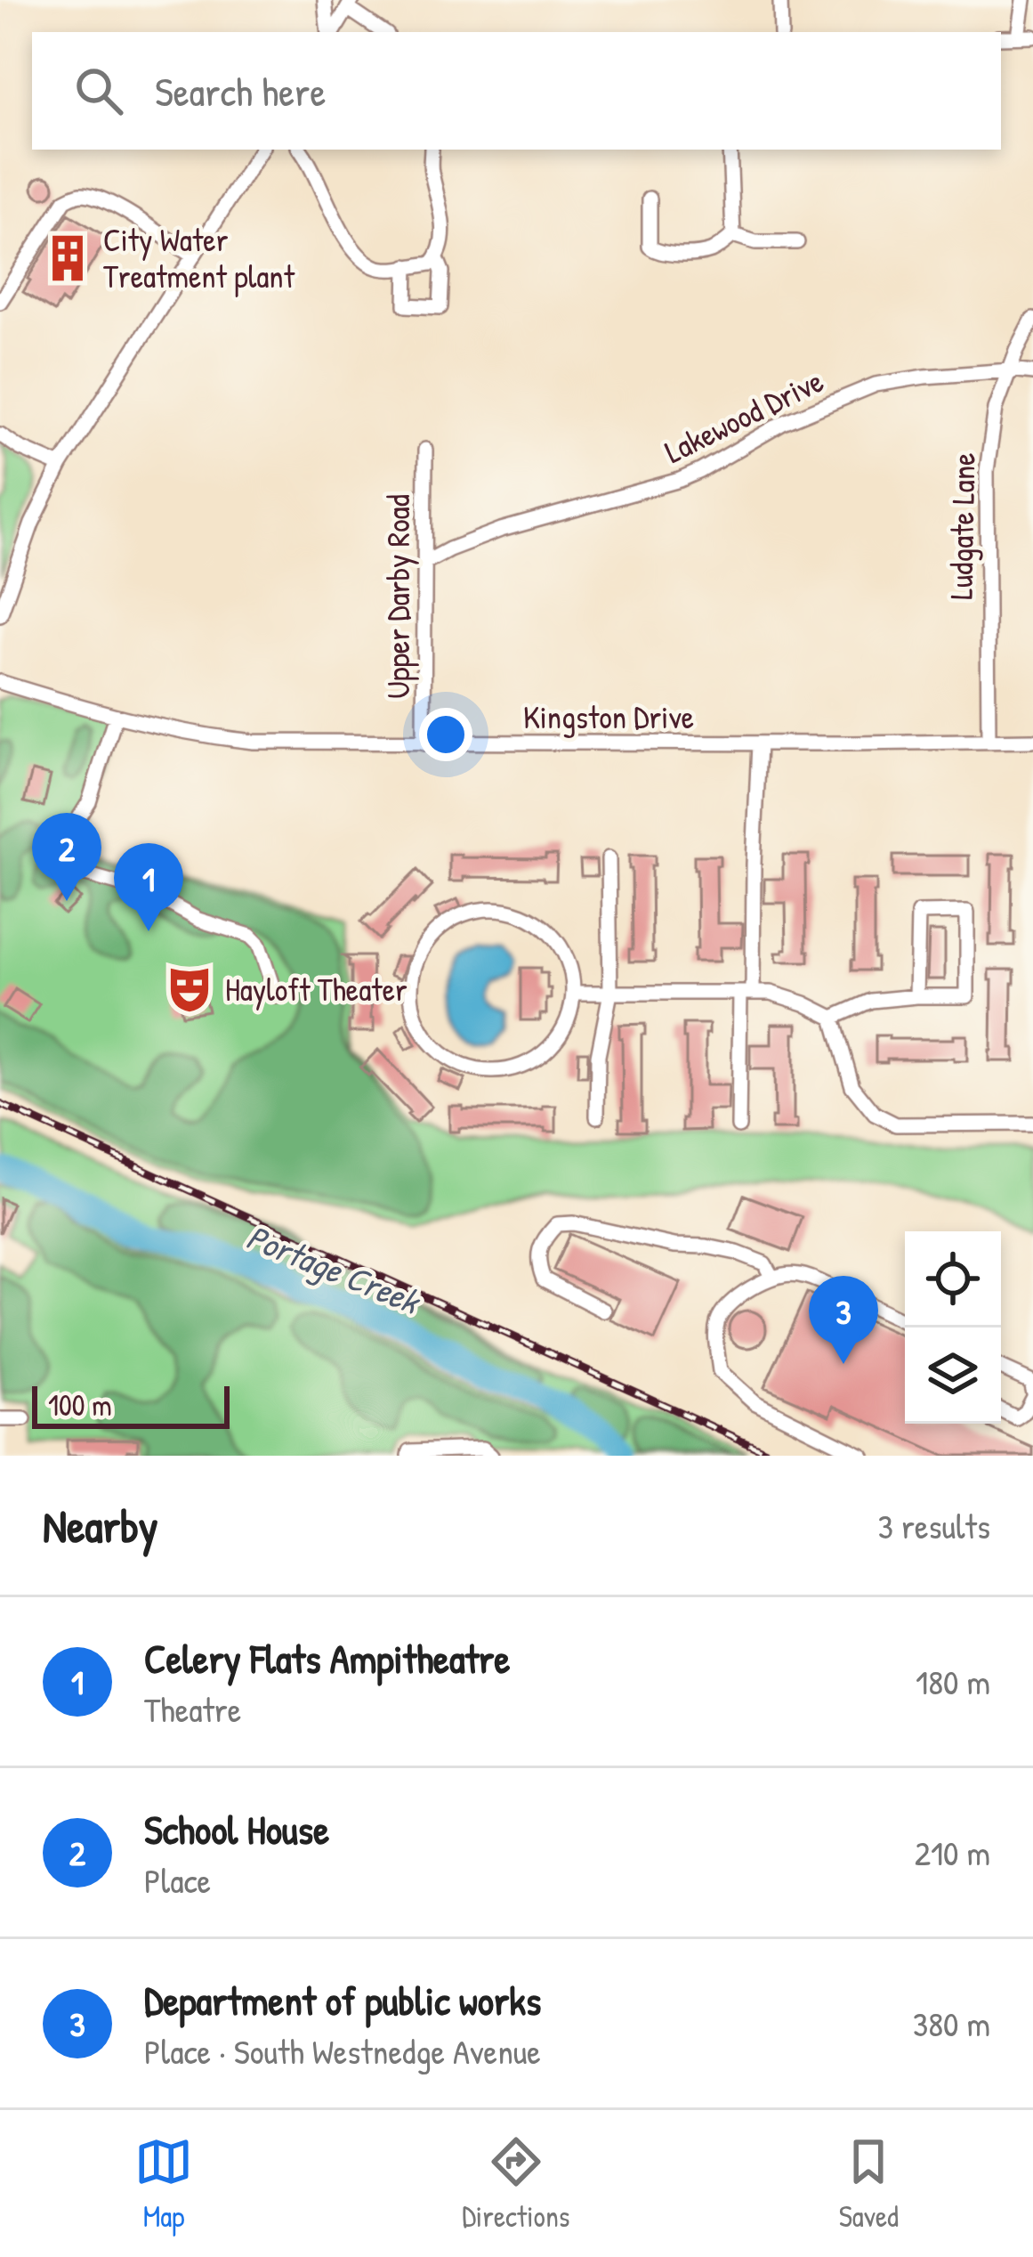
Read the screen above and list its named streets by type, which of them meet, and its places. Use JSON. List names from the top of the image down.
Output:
{
  "streets": {
    "street": [
      "Lakewood Drive",
      "Ludgate Lane",
      "Upper Darby Road",
      "Kingston Drive"
    ]
  },
  "crossings": [
    ["Lakewood Drive", "Ludgate Lane"],
    ["Lakewood Drive", "Upper Darby Road"],
    ["Ludgate Lane", "Kingston Drive"],
    ["Upper Darby Road", "Kingston Drive"]
  ],
  "water": ["Portage Creek"],
  "places": {
    "building": ["City Water Treatment plant"],
    "theatre": ["Hayloft Theater"]
  },
  "scale_bar": "100 m",
  "page": {
    "search": "Search here",
    "pins": ["2", "1", "3"],
    "scale": "100 m",
    "heading": ["Nearby", "3 results"],
    "list": [
      {
        "mark": "1",
        "name": "Celery Flats Ampitheatre",
        "note": "Theatre",
        "value": "180 m"
      },
      {
        "mark": "2",
        "name": "School House",
        "note": "Place",
        "value": "210 m"
      },
      {
        "mark": "3",
        "name": "Department of public works",
        "note": "Place · South Westnedge Avenue",
        "value": "380 m"
      }
    ],
    "nav": ["Map", "Directions", "Saved"]
  }
}
